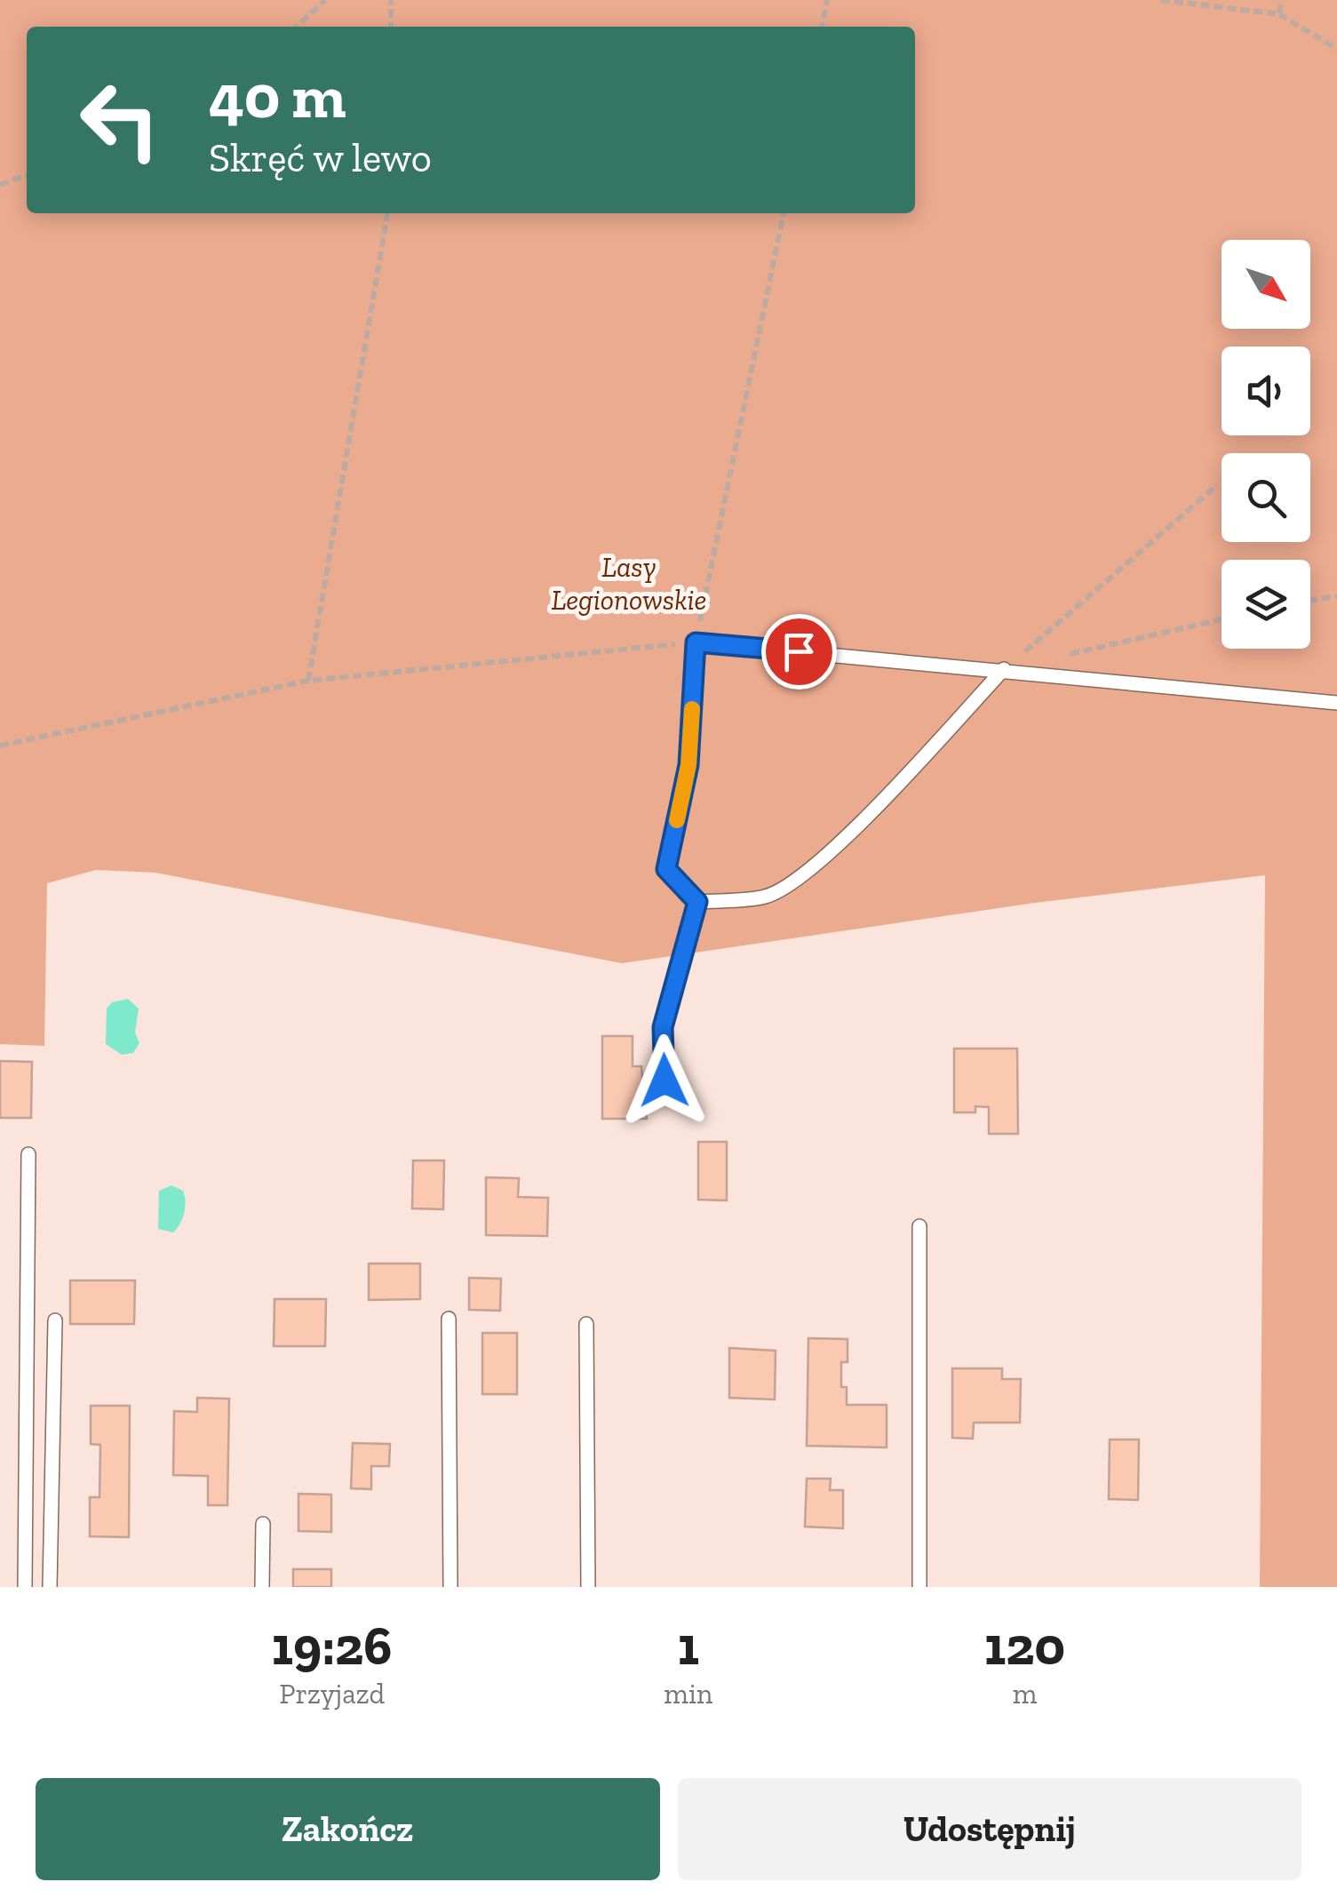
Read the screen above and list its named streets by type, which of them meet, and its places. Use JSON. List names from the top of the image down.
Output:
{
  "parks": ["Lasy Legionowskie"],
  "north": "bottom right",
  "page": {
    "turn": ["40 m", "Skręć w lewo"],
    "eta": [
      "19:26",
      "Przyjazd",
      "1",
      "min",
      "120",
      "m"
    ],
    "buttons": ["Zakończ", "Udostępnij"]
  }
}
